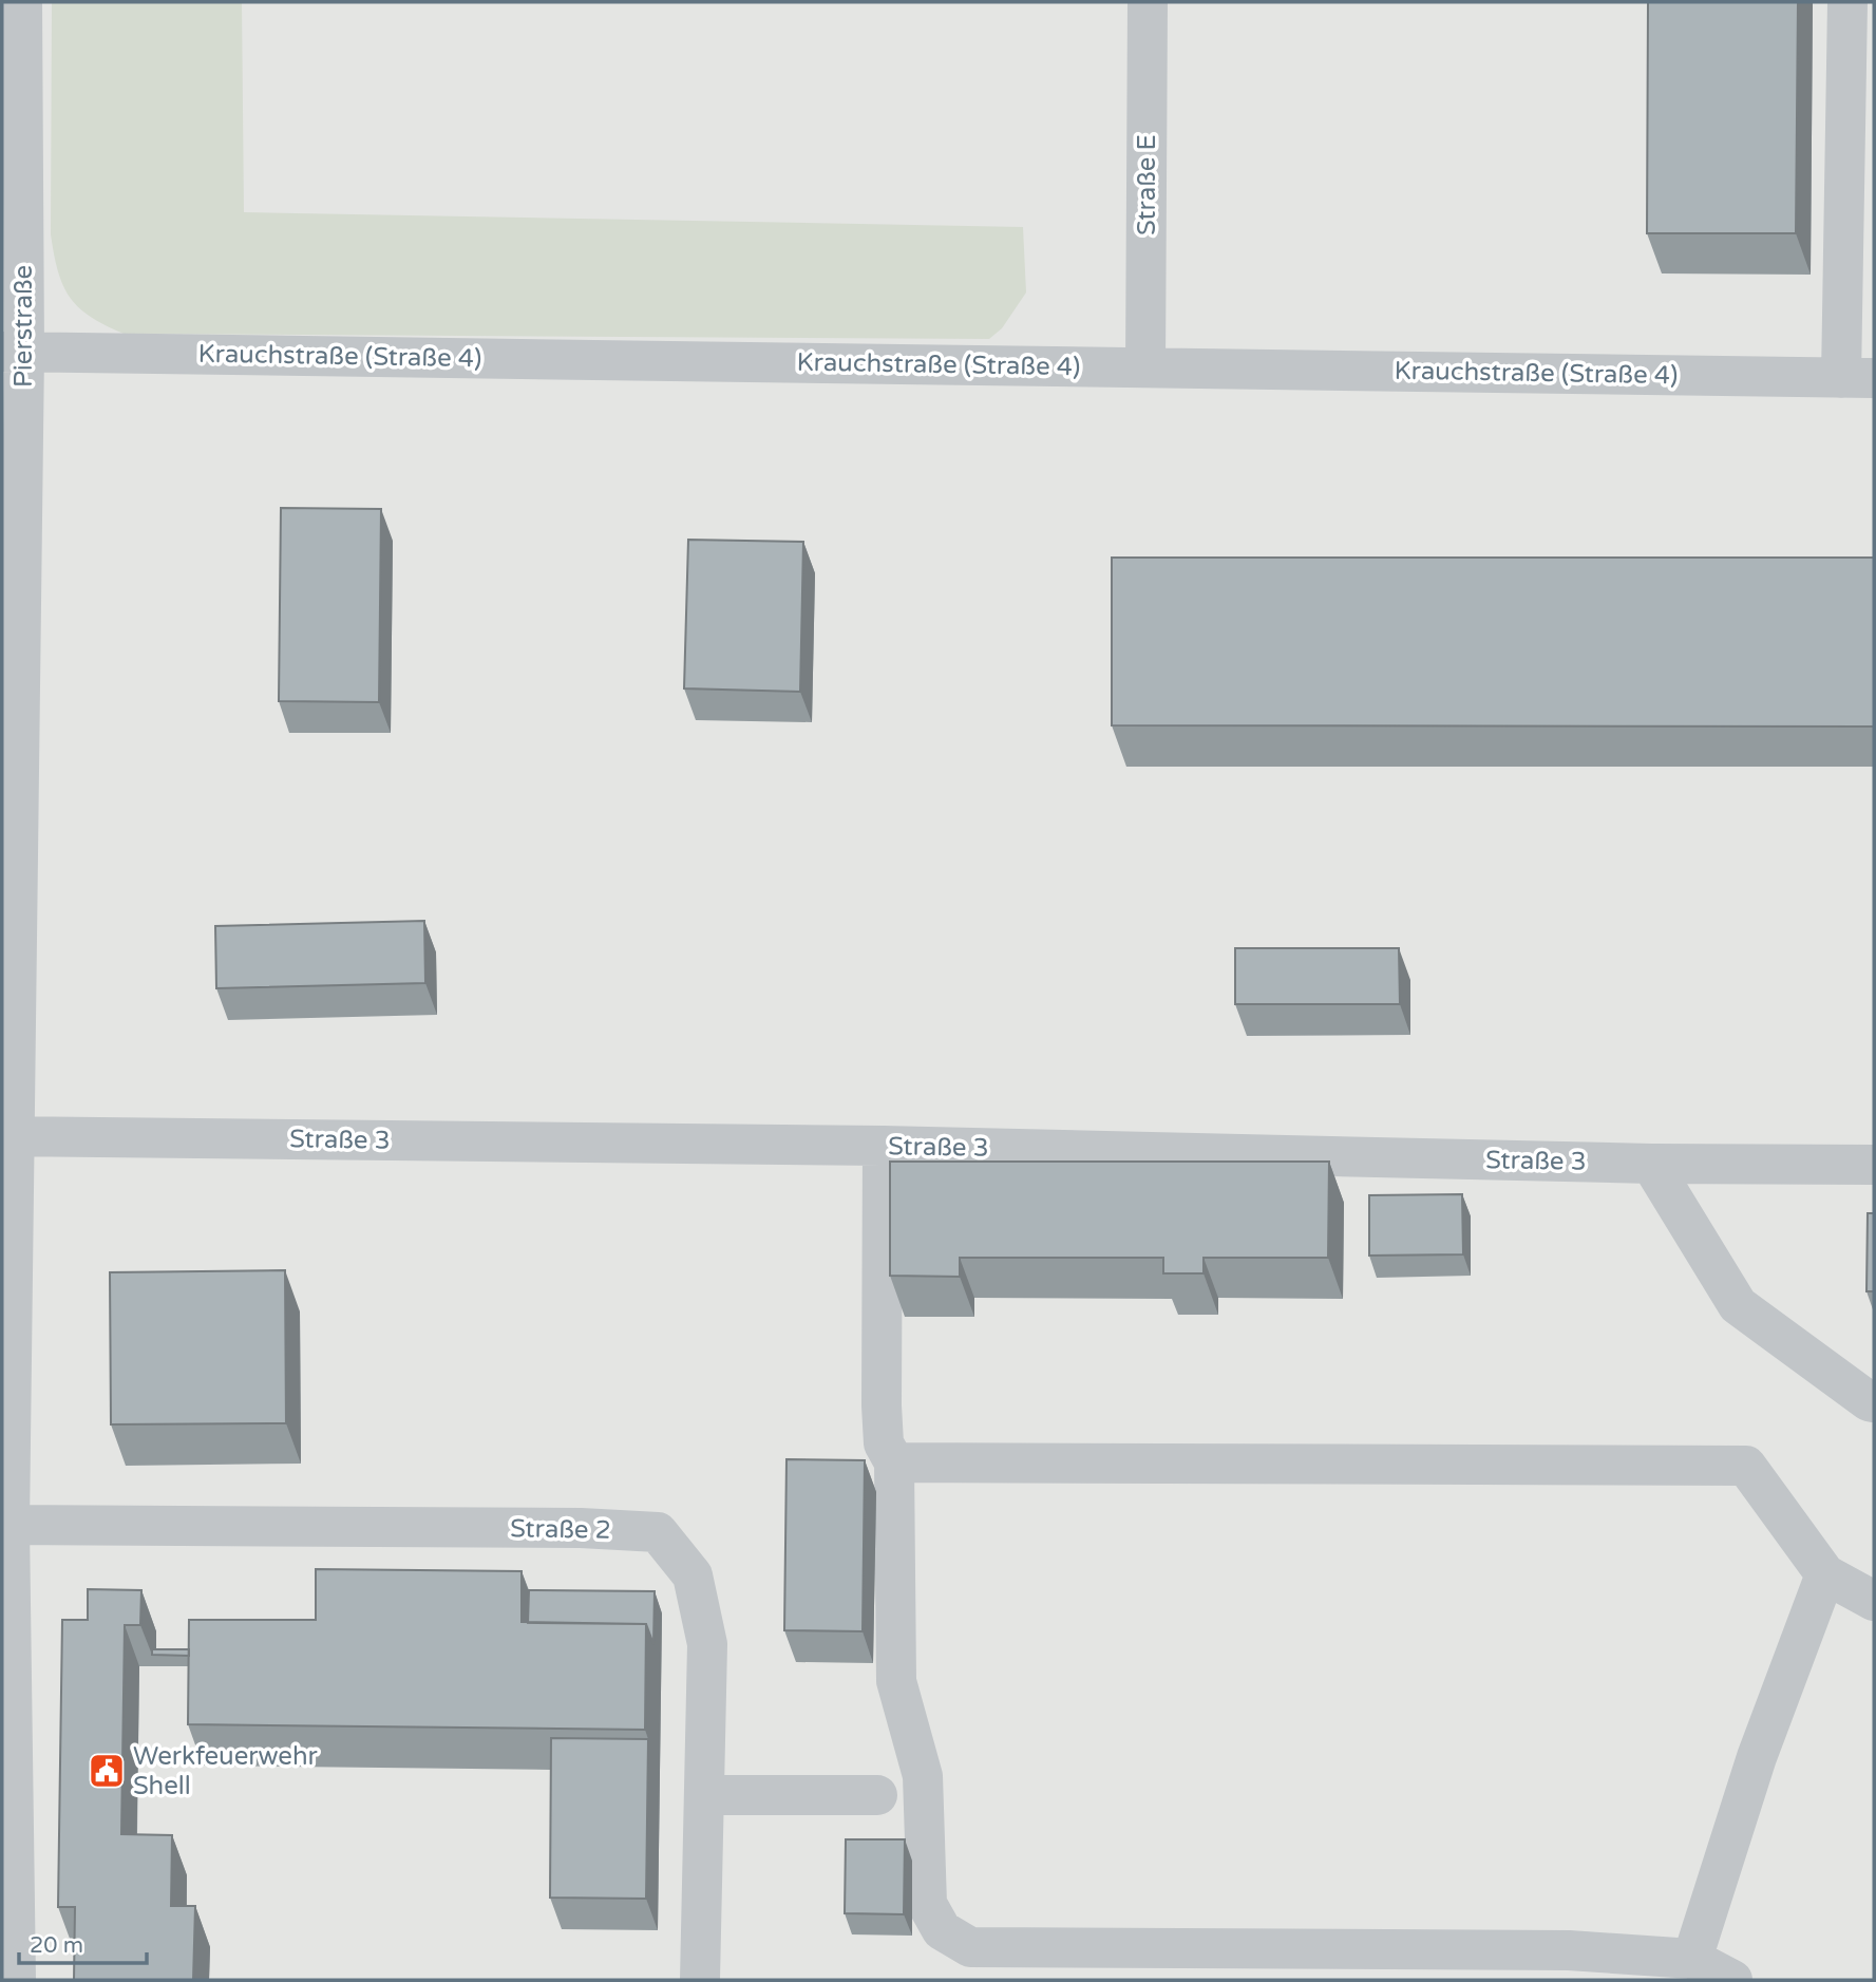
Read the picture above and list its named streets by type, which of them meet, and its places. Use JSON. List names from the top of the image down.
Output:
{
  "streets": {
    "street": [
      "Straße E",
      "Pierstraße",
      "Krauchstraße (Straße 4)",
      "Straße 3",
      "Straße 2"
    ]
  },
  "crossings": [
    ["Straße E", "Krauchstraße (Straße 4)"],
    ["Pierstraße", "Krauchstraße (Straße 4)"],
    ["Pierstraße", "Straße 3"],
    ["Pierstraße", "Straße 2"]
  ],
  "places": {
    "public building": ["Werkfeuerwehr Shell"]
  },
  "scale_bar": "20 m"
}
